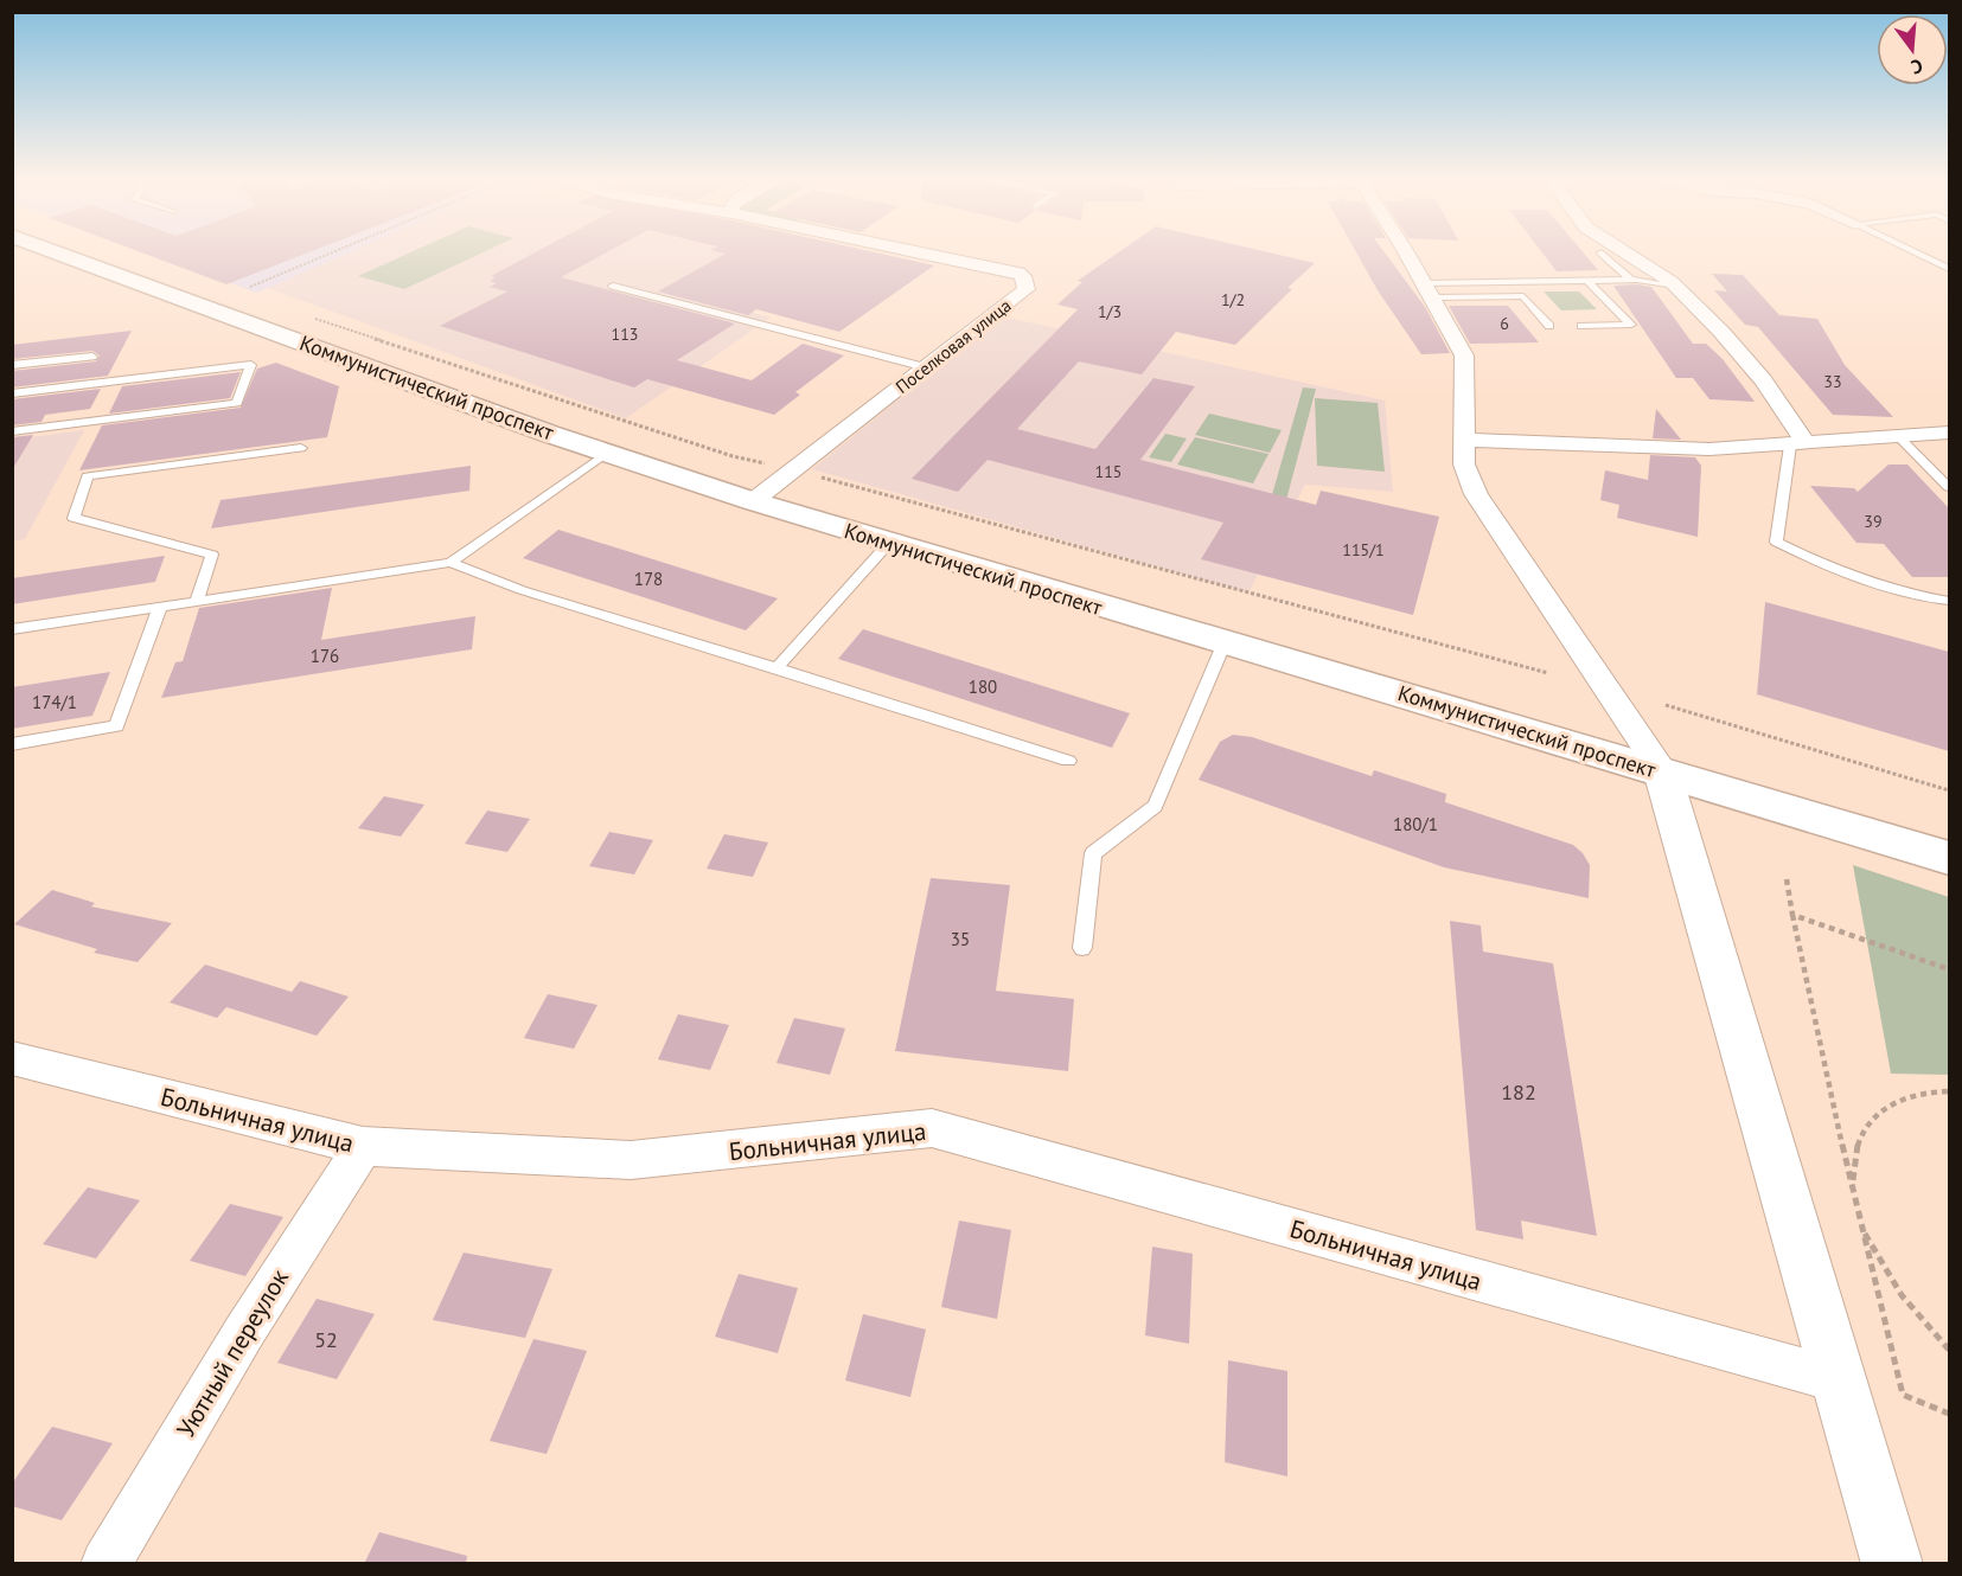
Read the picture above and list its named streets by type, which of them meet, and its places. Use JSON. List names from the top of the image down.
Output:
{
  "streets": {
    "main road": ["Коммунистический проспект"],
    "street": ["Поселковая улица", "Больничная улица", "Уютный переулок"]
  },
  "crossings": [
    ["Поселковая улица", "Коммунистический проспект"],
    ["Больничная улица", "Уютный переулок"]
  ],
  "house_numbers": [
    "1/2",
    "1/3",
    "6",
    "113",
    "33",
    "115",
    "39",
    "115/1",
    "178",
    "176",
    "180",
    "174/1",
    "180/1",
    "35",
    "182",
    "52"
  ],
  "north": "bottom"
}
